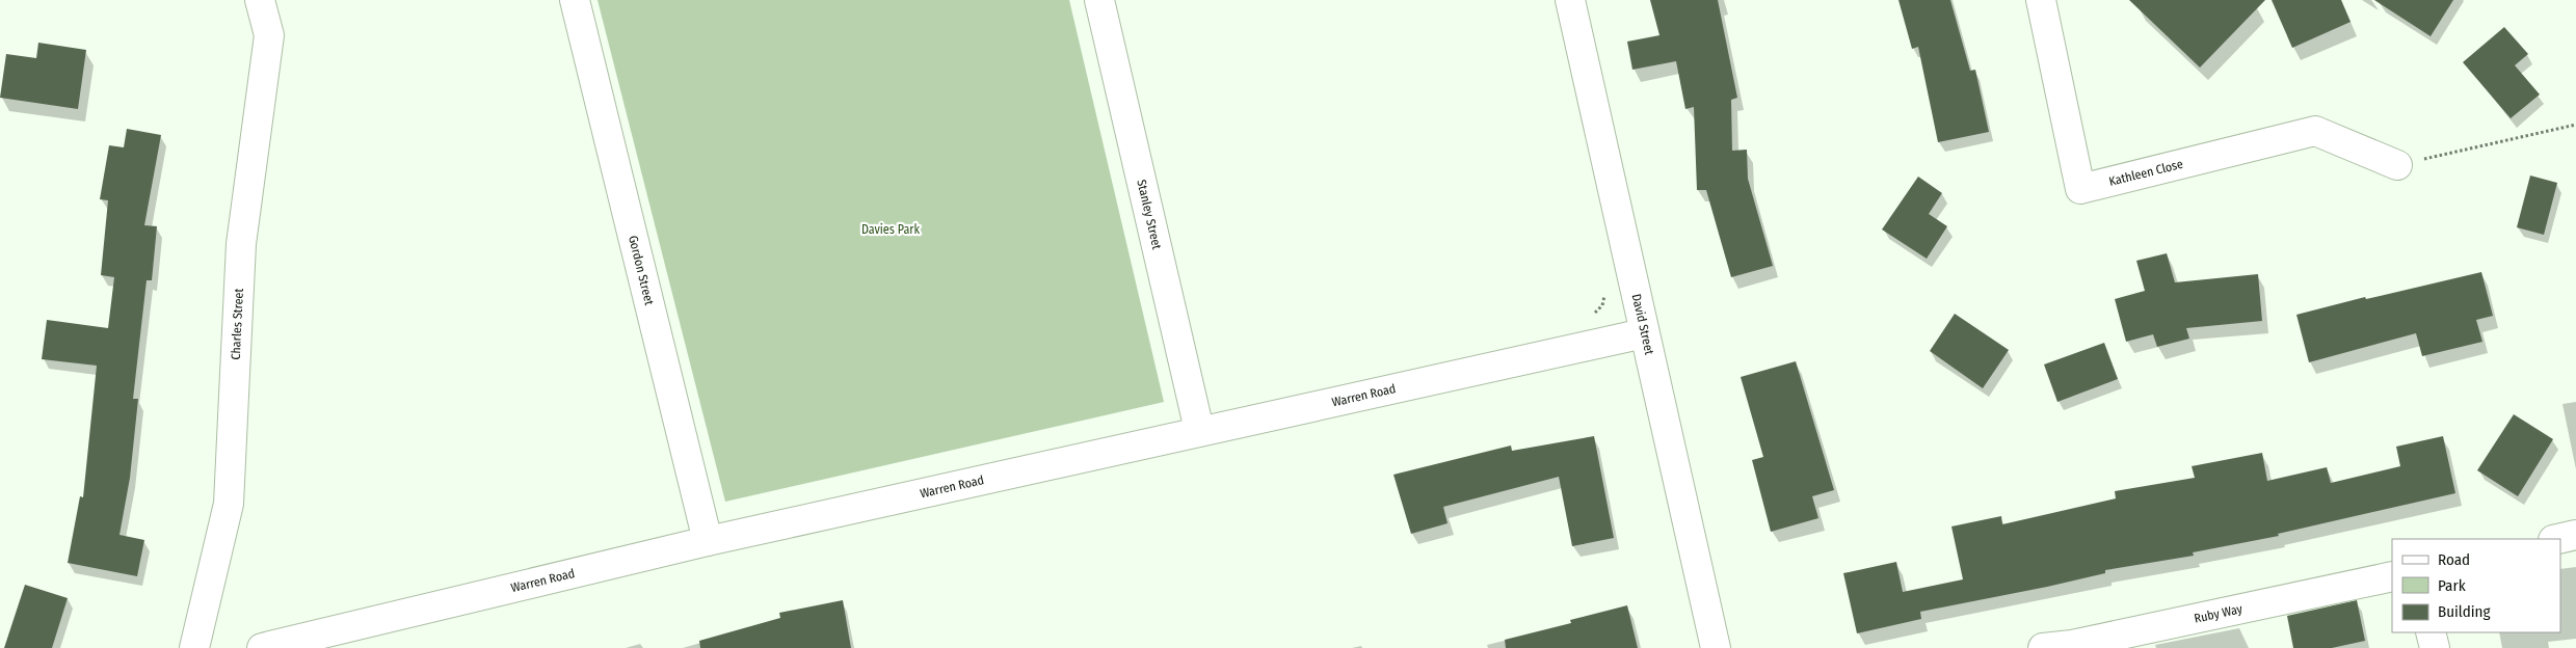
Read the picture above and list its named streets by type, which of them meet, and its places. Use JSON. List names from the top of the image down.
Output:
{
  "streets": {
    "street": [
      "Kathleen Close",
      "Stanley Street",
      "Gordon Street",
      "Charles Street",
      "David Street",
      "Warren Road",
      "Ruby Way"
    ]
  },
  "crossings": [
    ["Stanley Street", "Warren Road"],
    ["Gordon Street", "Warren Road"],
    ["David Street", "Warren Road"]
  ],
  "parks": ["Davies Park"],
  "legend": ["Road", "Park", "Building"]
}
